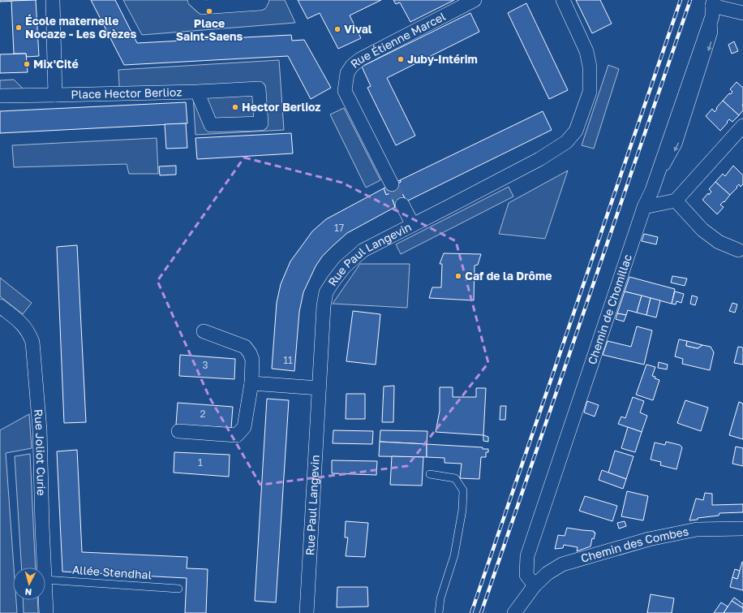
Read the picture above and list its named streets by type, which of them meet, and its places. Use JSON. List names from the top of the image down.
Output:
{
  "streets": {
    "street": [
      "Rue Étienne Marcel",
      "Place Hector Berlioz",
      "Rue Paul Langevin",
      "Chemin de Chomillac",
      "Rue Joliot Curie",
      "Chemin des Combes"
    ],
    "lane": ["Allée Stendhal"]
  },
  "crossings": [
    ["Chemin de Chomillac", "Chemin des Combes"]
  ],
  "places": [
    "Place Saint-Saens",
    "École maternelle Nocaze - Les Grèzes",
    "Vival",
    "Juby-Intérim",
    "Mix'Cité",
    "Hector Berlioz",
    "Caf de la Drôme"
  ],
  "house_numbers": [
    "17",
    "11",
    "3",
    "2",
    "1"
  ],
  "north": "bottom"
}
